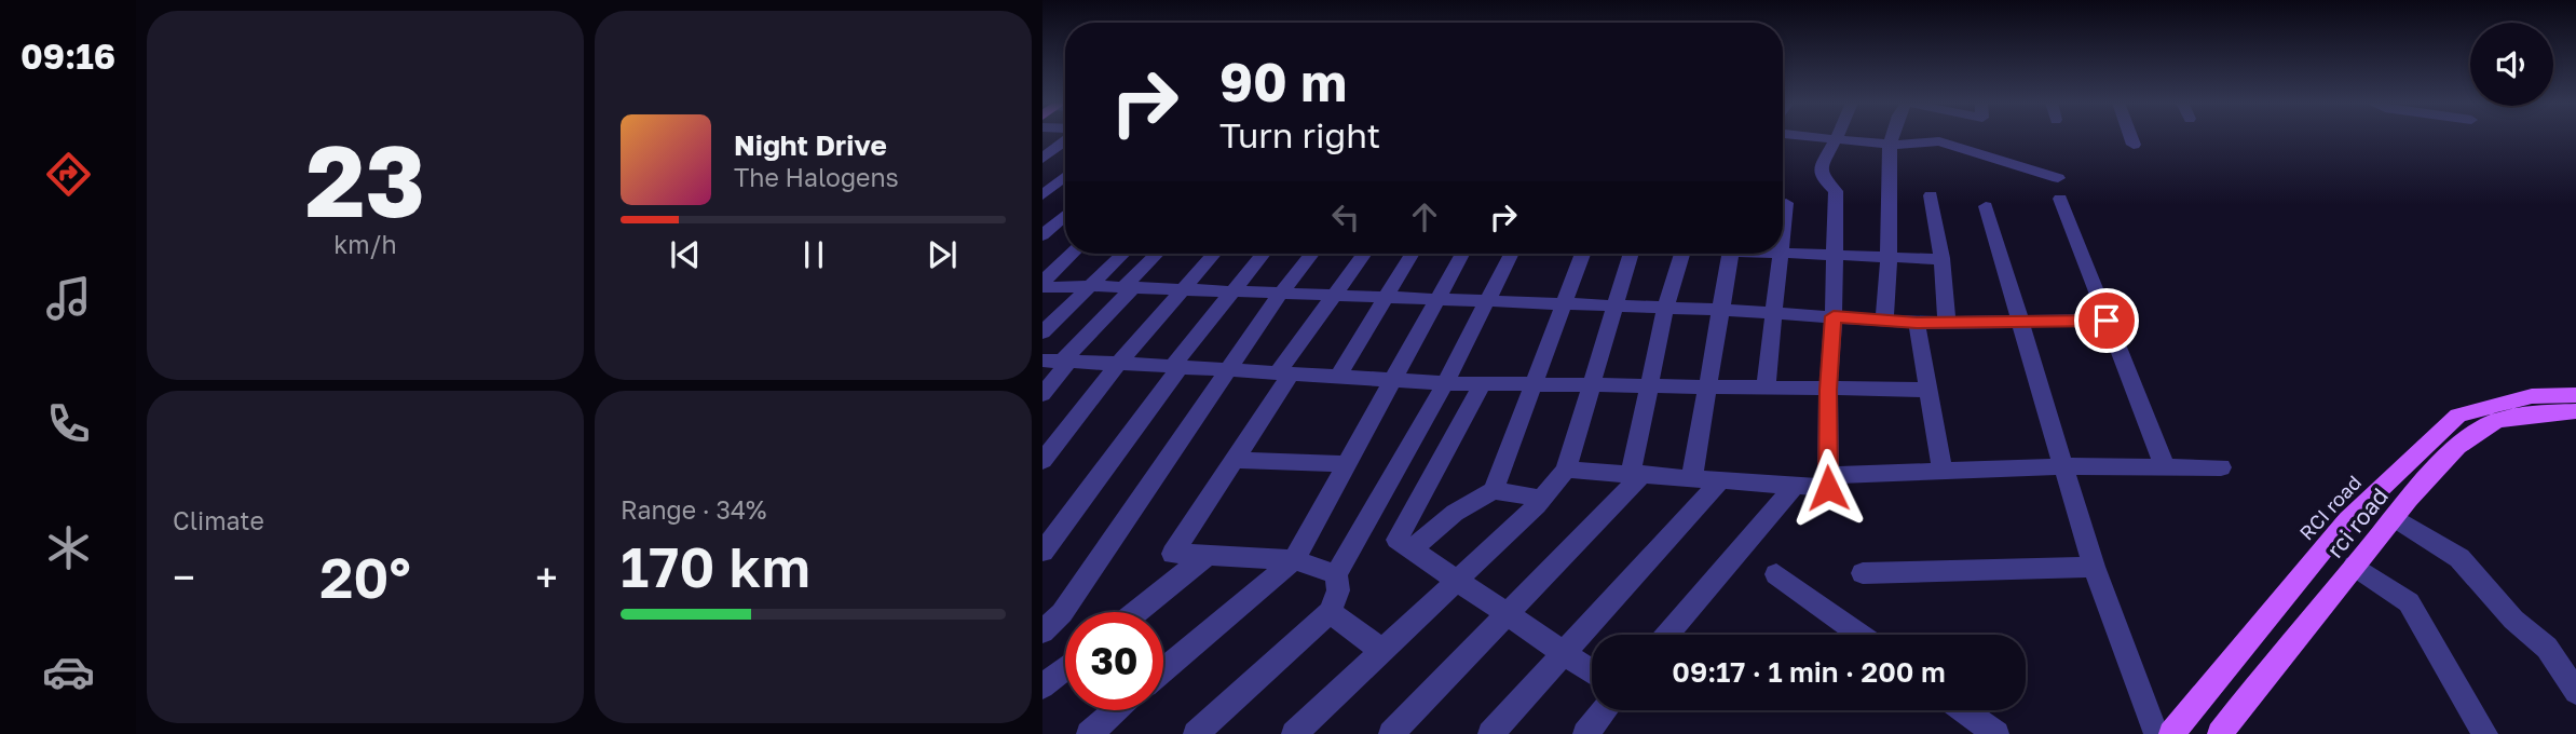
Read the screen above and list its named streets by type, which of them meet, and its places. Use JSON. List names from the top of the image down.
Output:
{
  "streets": {
    "main road": ["RCI road", "rci road"]
  },
  "page": {
    "tabs": "09:16",
    "tile": [
      ["23", "km/h"],
      "Climate",
      ["Range · 34%", "170 km"]
    ],
    "turn": ["90 m", "Turn right"],
    "song": ["Night Drive", "The Halogens"],
    "heat": ["−", "20°", "+"],
    "limit": "30",
    "trip": "09:17 · 1 min · 200 m"
  }
}
